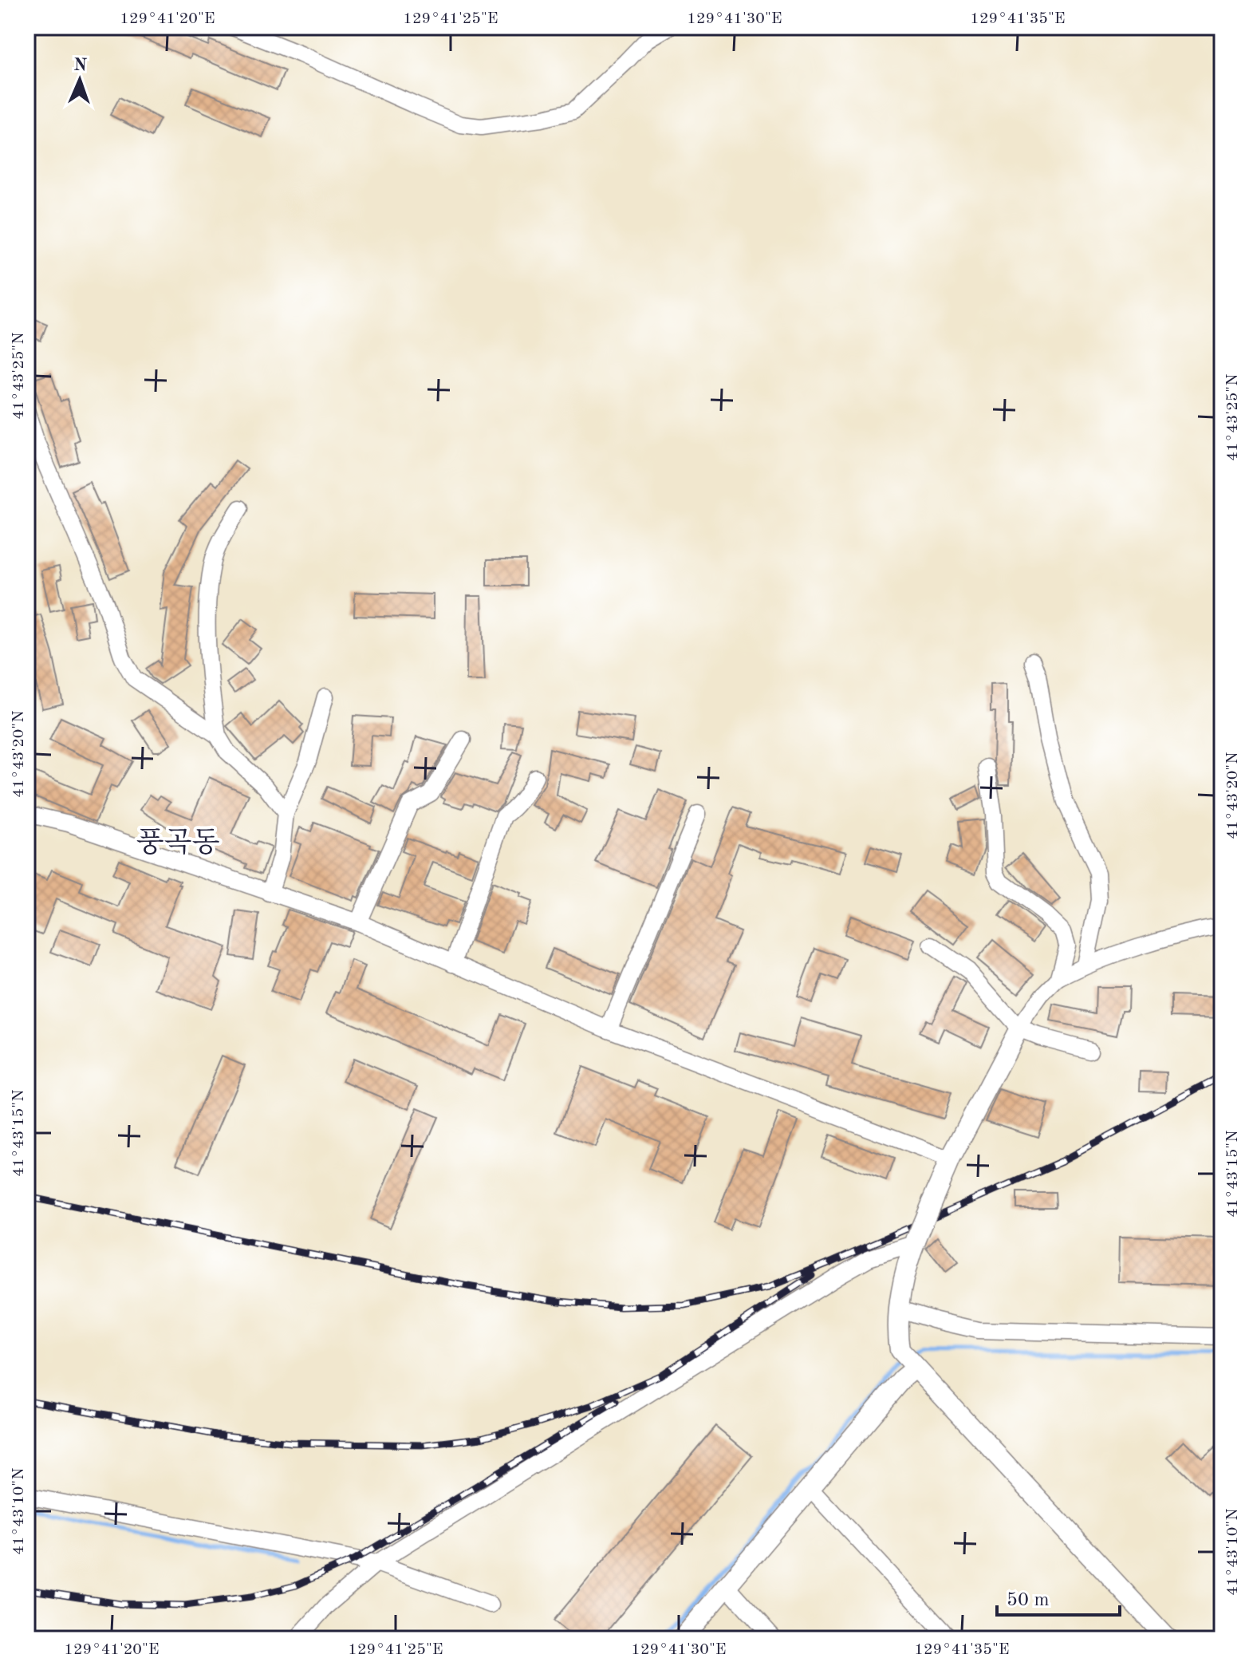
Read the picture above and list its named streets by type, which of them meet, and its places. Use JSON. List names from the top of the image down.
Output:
{
  "districts": ["풍곡동"],
  "scale_bar": "50 m",
  "north": "top",
  "coordinates": [
    "129°41'20\"E",
    "129°41'25\"E",
    "129°41'30\"E",
    "129°41'35\"E",
    "41°43'25\"N",
    "41°43'20\"N",
    "41°43'15\"N",
    "41°43'10\"N"
  ]
}
